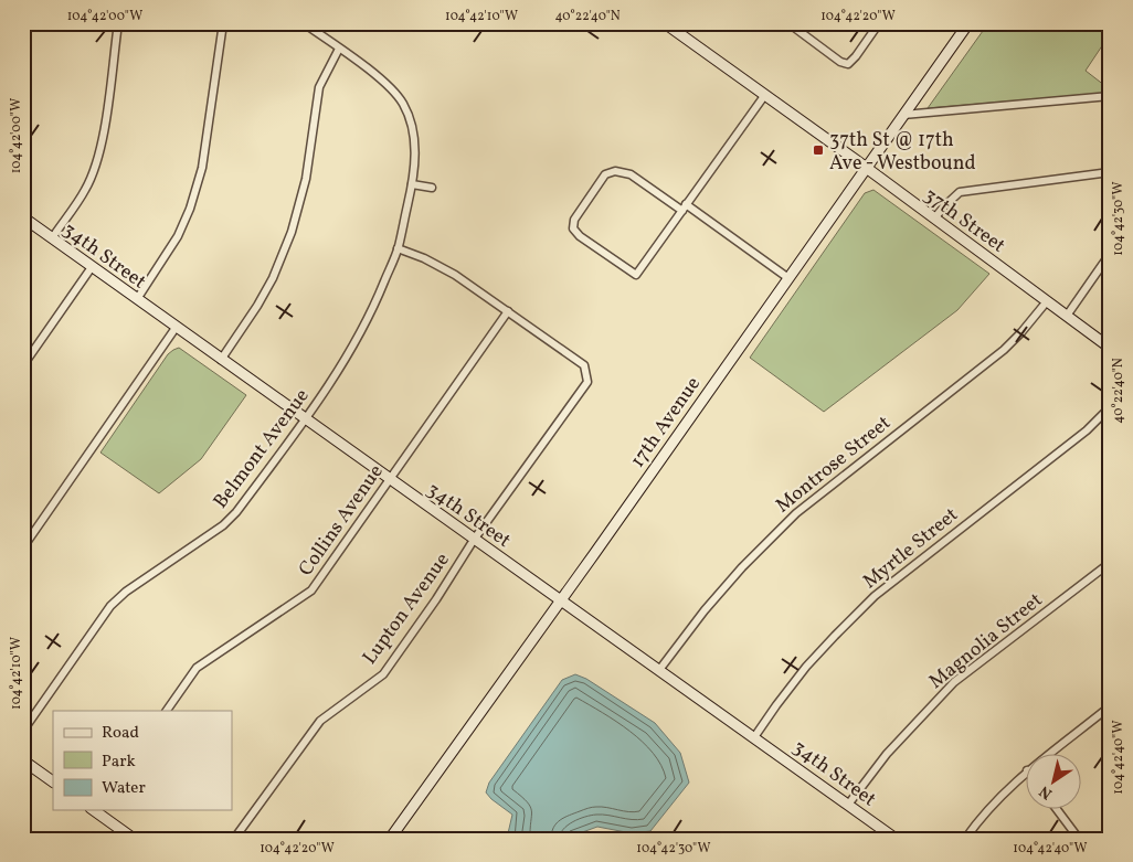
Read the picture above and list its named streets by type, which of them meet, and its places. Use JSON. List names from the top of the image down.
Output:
{
  "streets": {
    "main road": ["37th Street", "34th Street", "17th Avenue"],
    "street": [
      "Belmont Avenue",
      "Montrose Street",
      "Collins Avenue",
      "Myrtle Street",
      "Lupton Avenue",
      "Magnolia Street"
    ]
  },
  "crossings": [
    ["37th Street", "17th Avenue"],
    ["37th Street", "Montrose Street"],
    ["34th Street", "17th Avenue"],
    ["34th Street", "Belmont Avenue"],
    ["34th Street", "Montrose Street"],
    ["34th Street", "Collins Avenue"],
    ["34th Street", "Myrtle Street"],
    ["34th Street", "Lupton Avenue"],
    ["34th Street", "Magnolia Street"],
    ["Collins Avenue", "Lupton Avenue"]
  ],
  "places": {
    "transit": ["37th St @ 17th Ave - Westbound"]
  },
  "legend": ["Road", "Park", "Water"],
  "north": "bottom left",
  "coordinates": [
    "104°42'00\"W",
    "104°42'10\"W",
    "40°22'40\"N",
    "104°42'20\"W",
    "104°42'30\"W",
    "104°42'40\"W"
  ]
}
